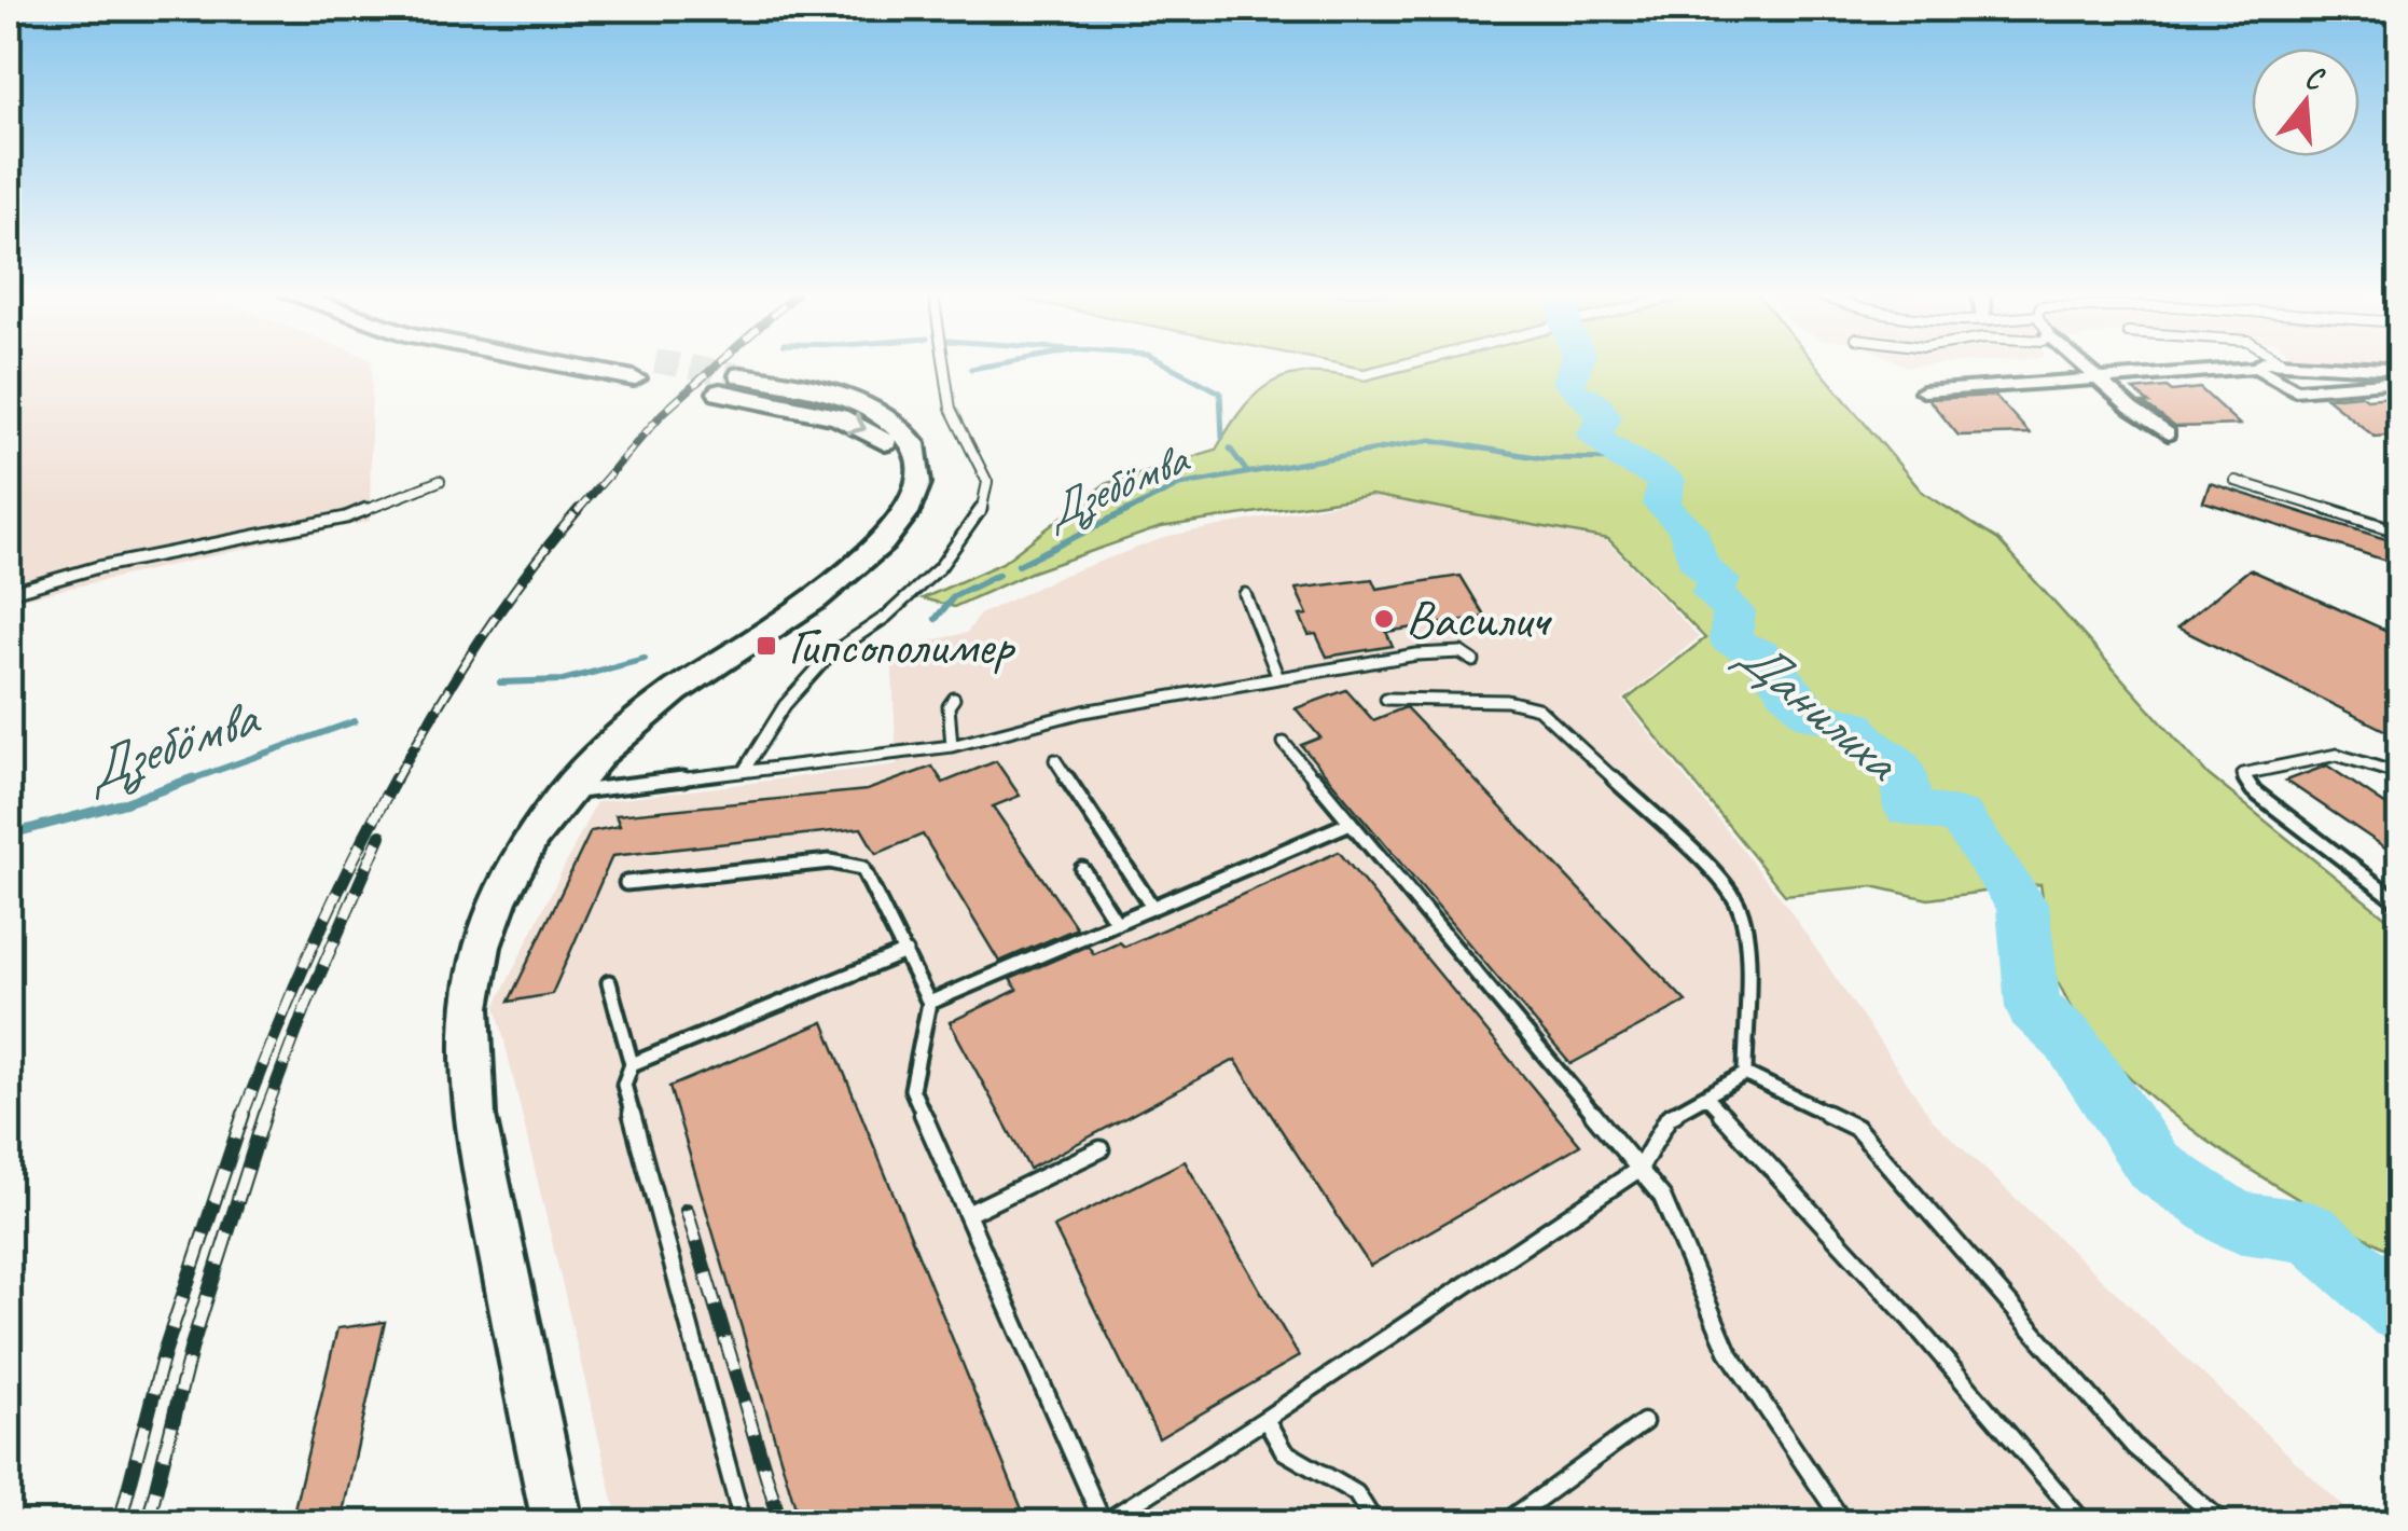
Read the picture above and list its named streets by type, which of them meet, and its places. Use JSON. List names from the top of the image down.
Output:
{
  "water": ["Дзебӧмва", "Данилиха"],
  "places": {
    "other": ["Василич"],
    "transit": ["Гипсополимер"]
  },
  "north": "top"
}
